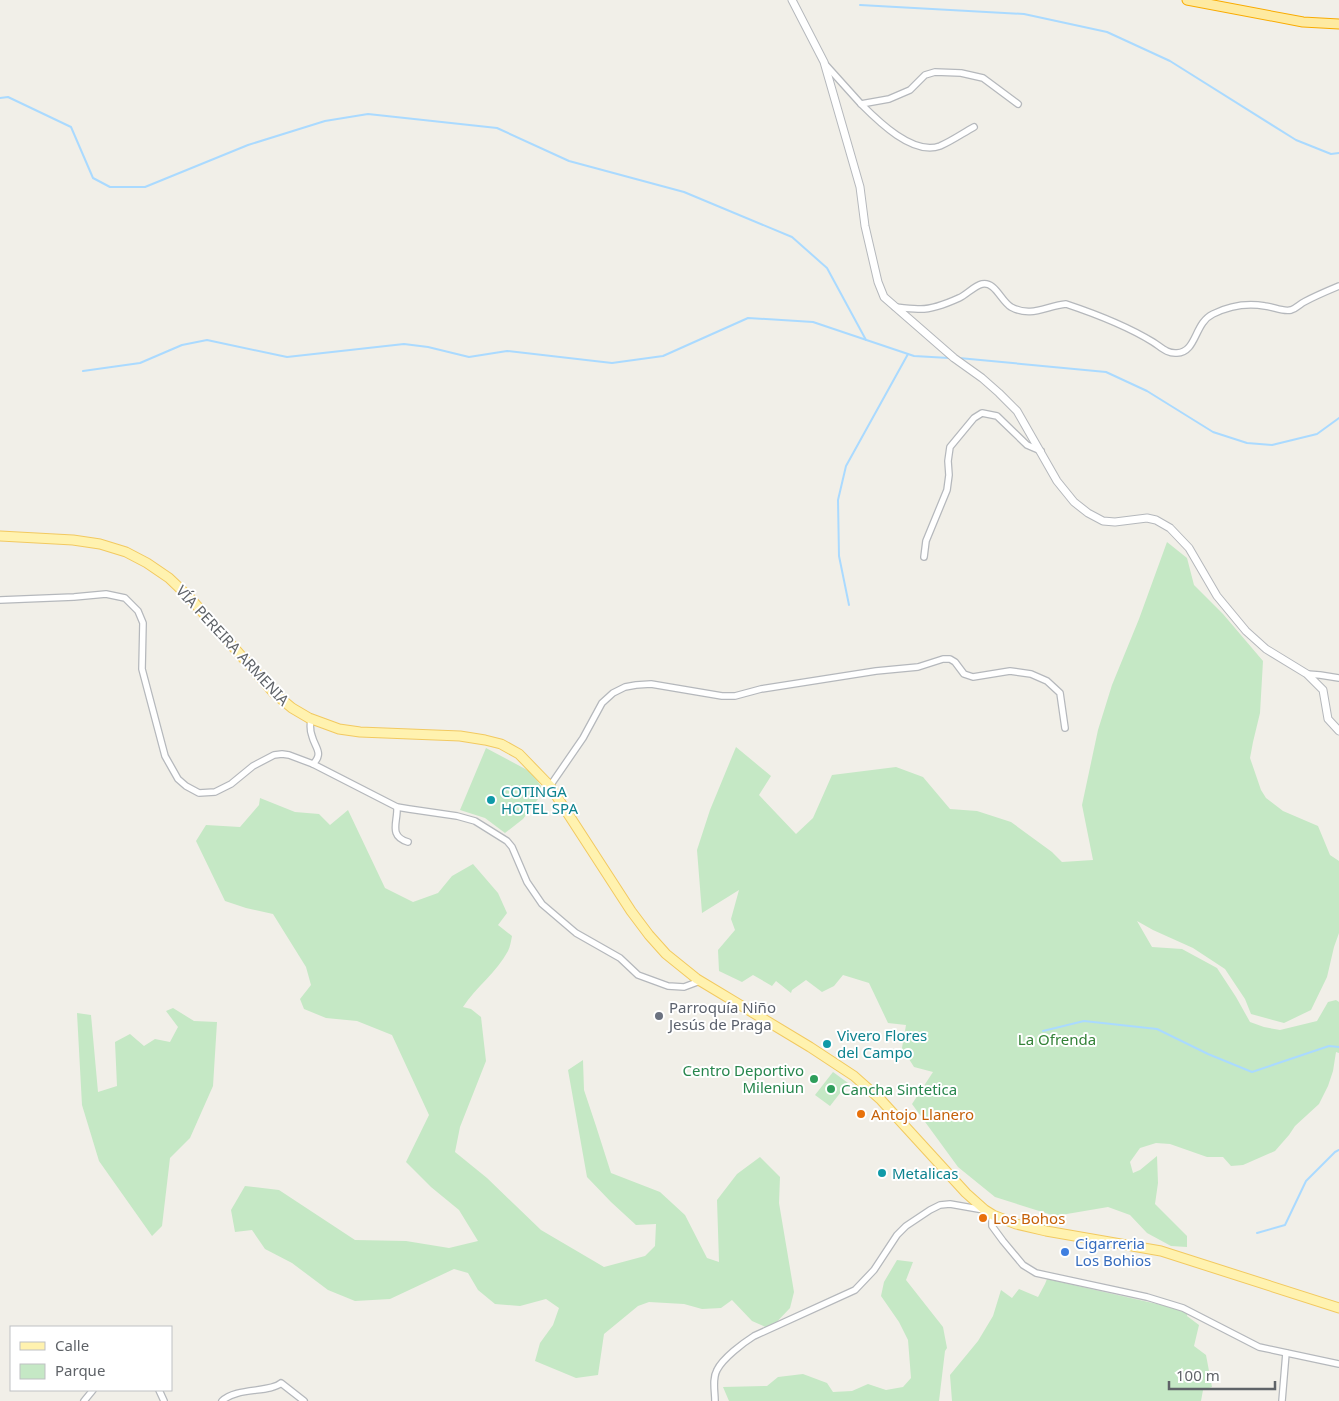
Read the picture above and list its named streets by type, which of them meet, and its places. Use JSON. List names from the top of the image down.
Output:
{
  "streets": {
    "main road": ["VÍA PEREIRA ARMENIA"]
  },
  "parks": ["La Ofrenda"],
  "places": [
    "COTINGA HOTEL SPA",
    "Parroquía Niño Jesús de Praga",
    "Vivero Flores del Campo",
    "Centro Deportivo Mileniun",
    "Cancha Sintetica",
    "Antojo Llanero",
    "Metalicas",
    "Los Bohos",
    "Cigarreria Los Bohios"
  ],
  "legend": ["Calle", "Parque"],
  "scale_bar": "100 m"
}
